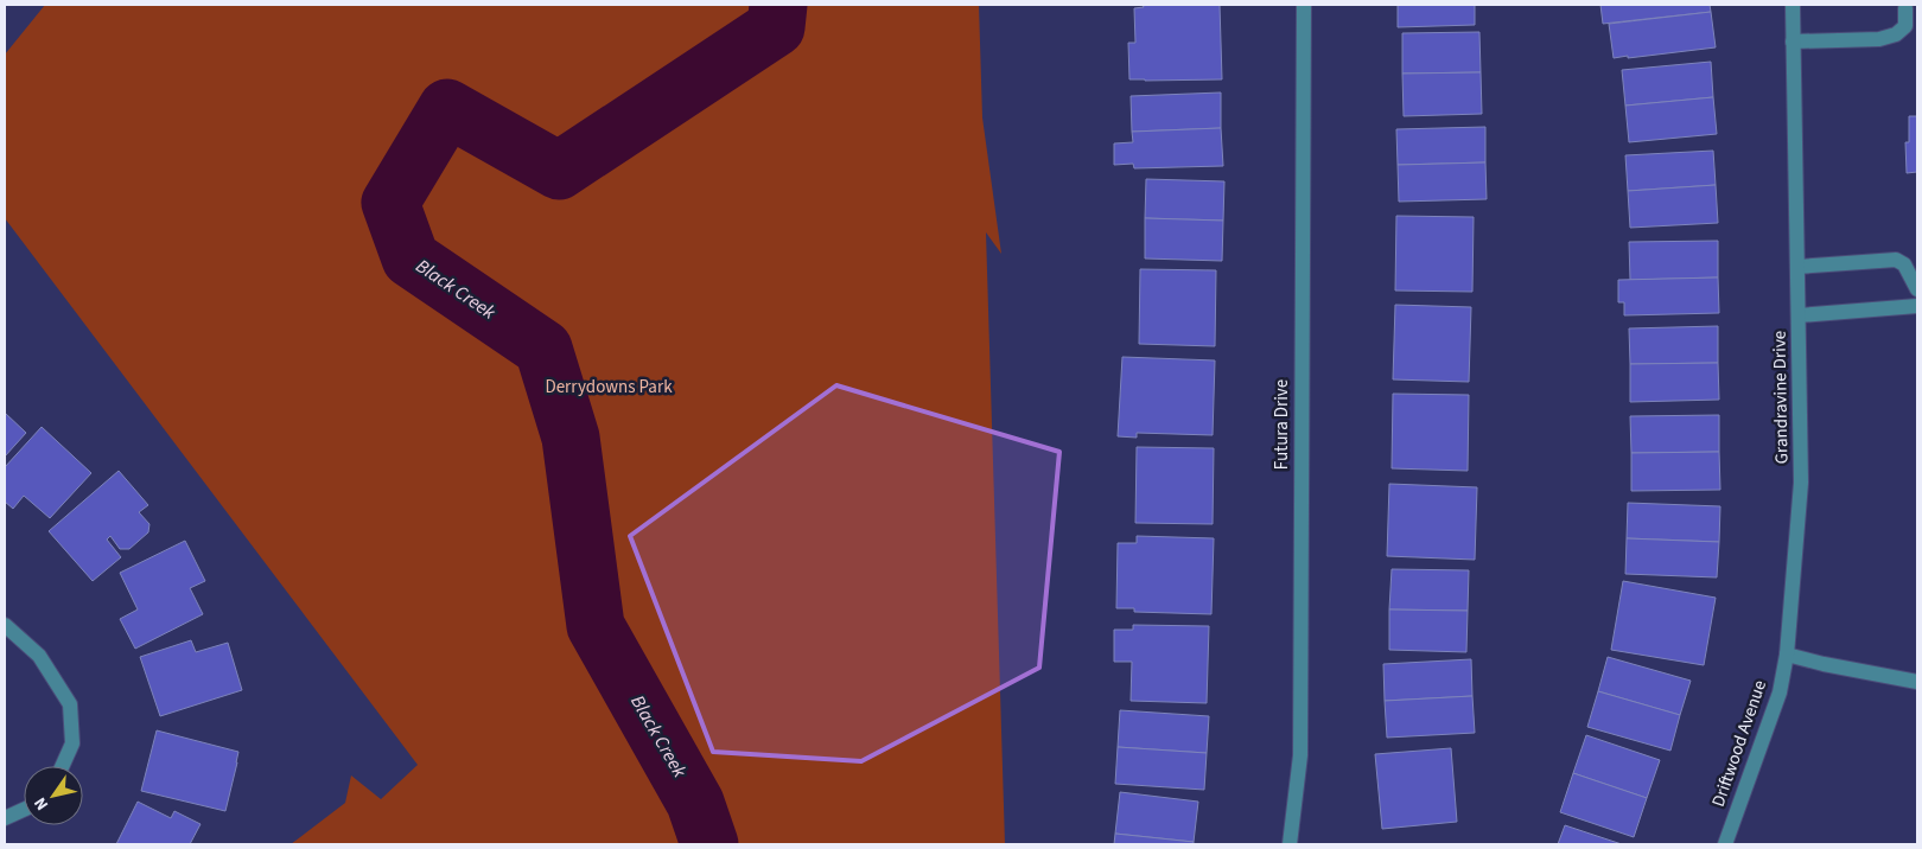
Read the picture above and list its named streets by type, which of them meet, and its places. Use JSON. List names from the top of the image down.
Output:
{
  "streets": {
    "street": ["Grandravine Drive", "Futura Drive", "Driftwood Avenue"]
  },
  "crossings": [
    ["Grandravine Drive", "Driftwood Avenue"]
  ],
  "water": ["Black Creek"],
  "parks": ["Derrydowns Park"],
  "north": "bottom left"
}
